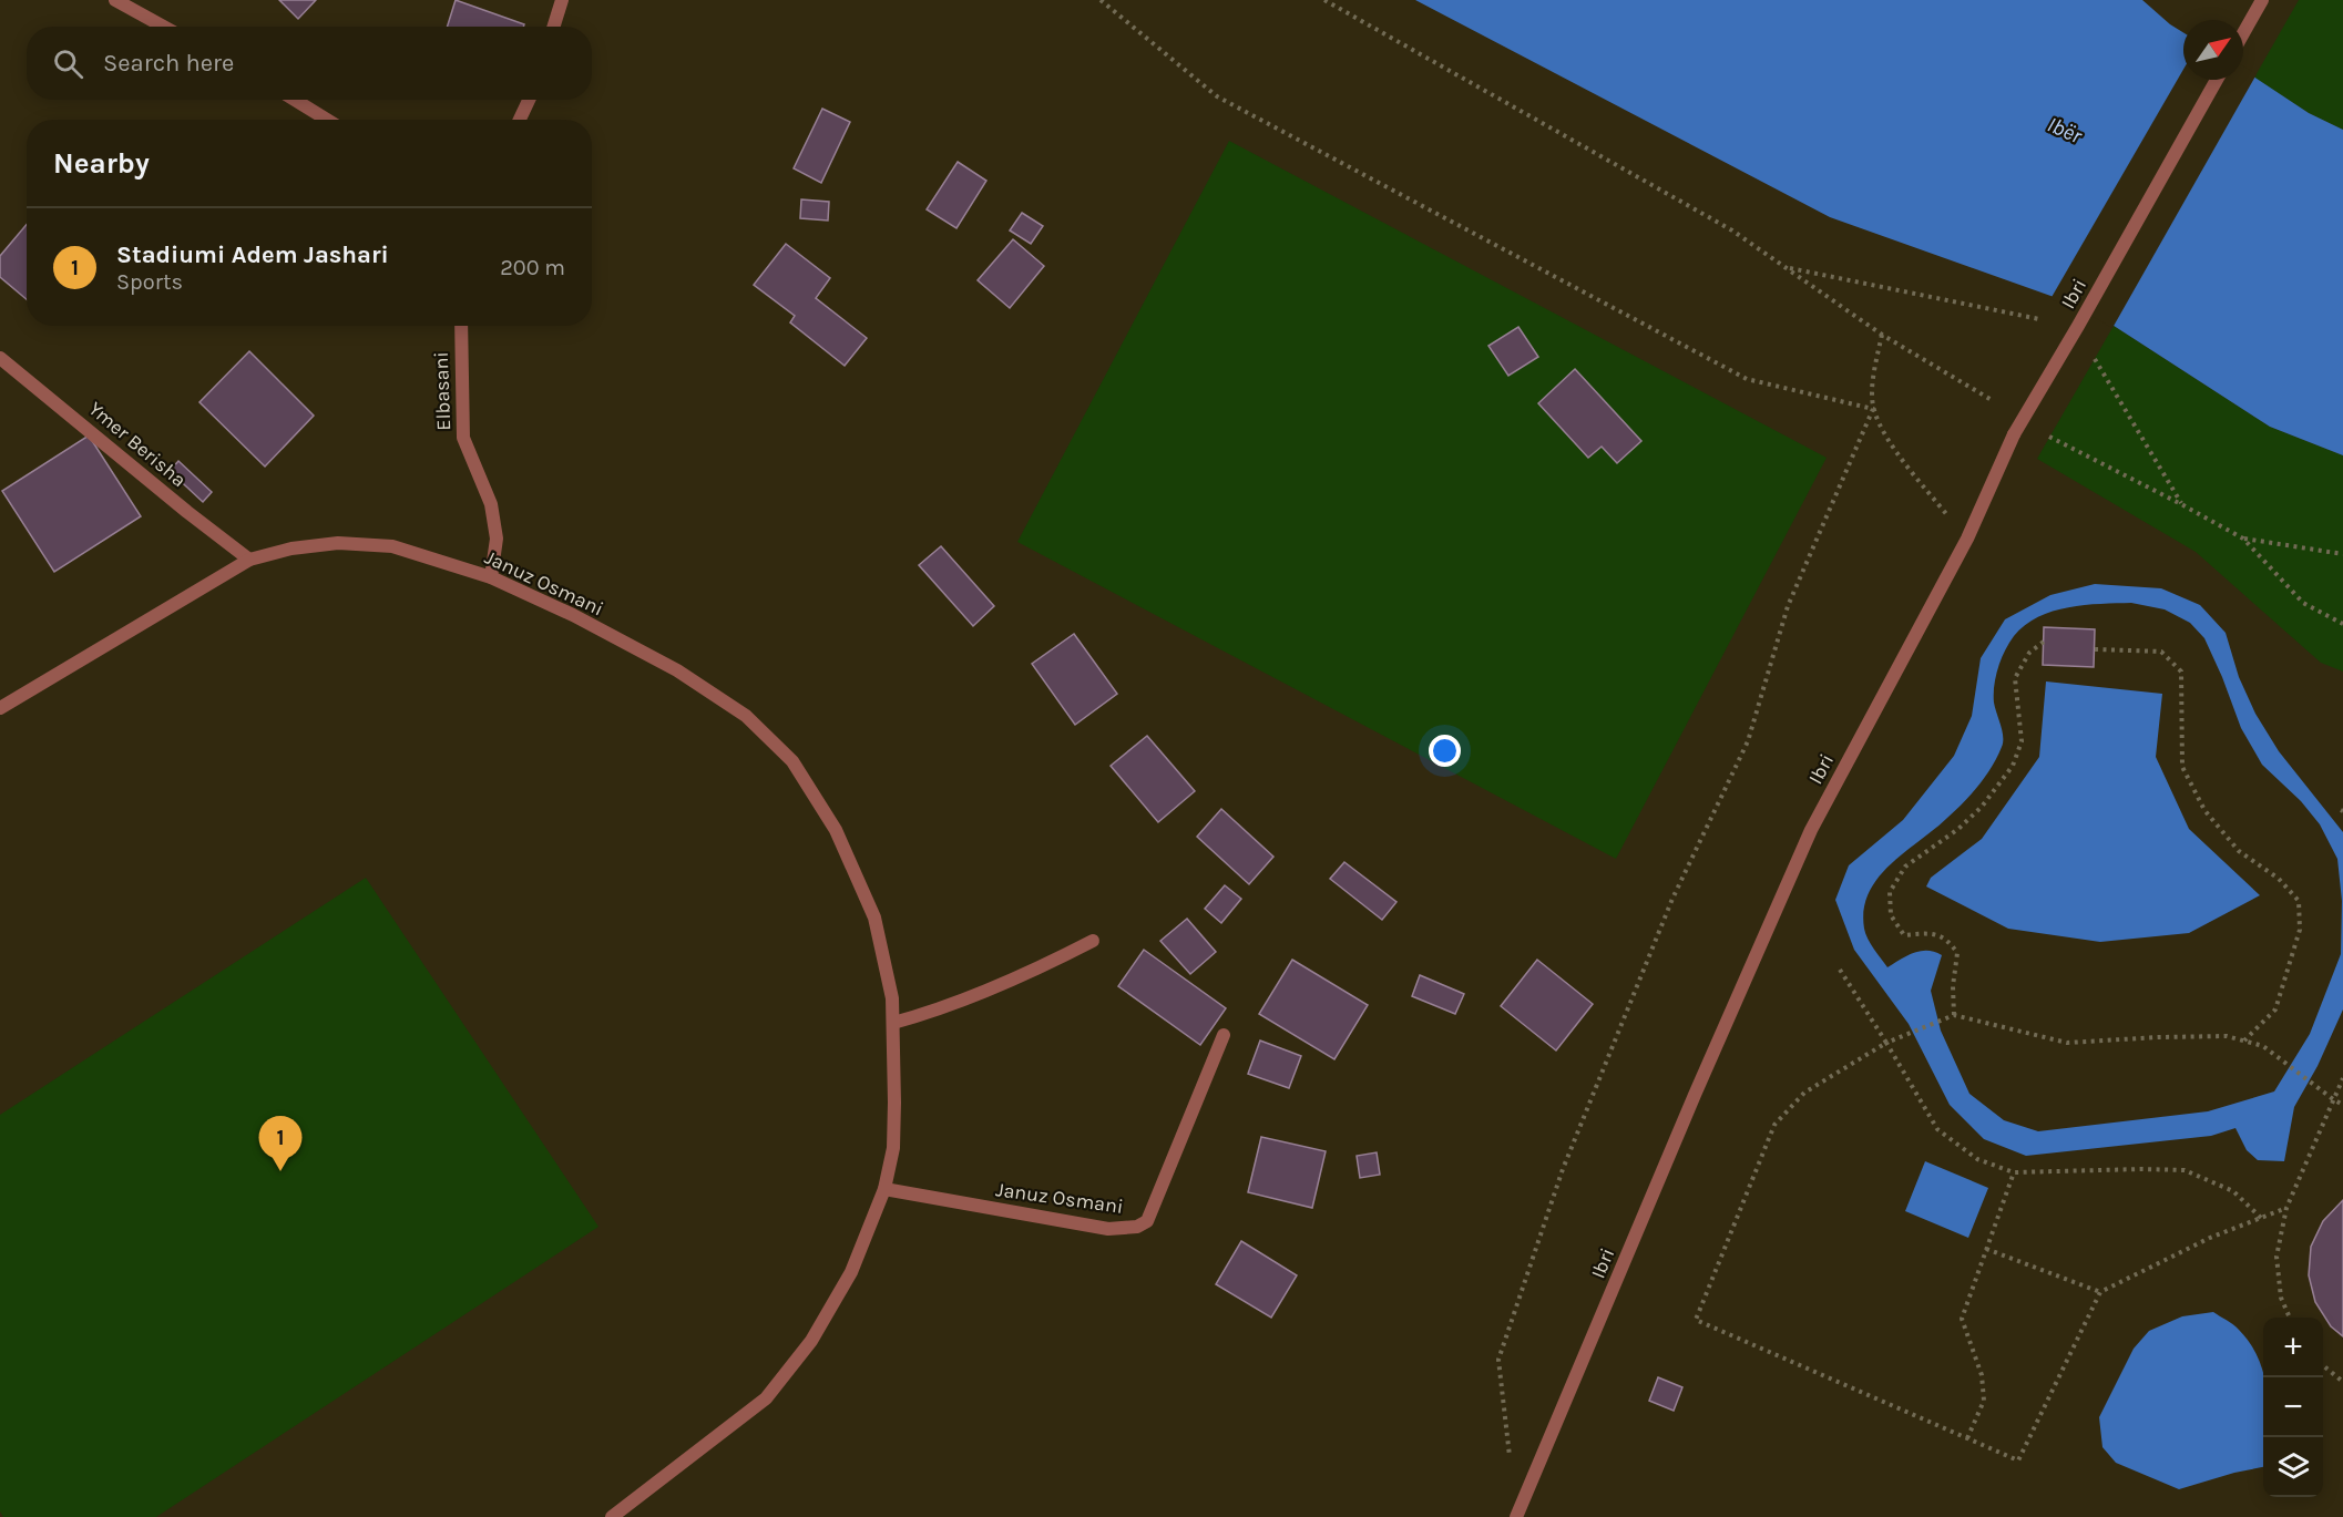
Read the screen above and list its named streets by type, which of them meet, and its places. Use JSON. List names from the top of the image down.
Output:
{
  "streets": {
    "street": [
      "Ibri",
      "Elbasani",
      "Ymer Berisha",
      "Januz Osmani"
    ]
  },
  "crossings": [
    ["Elbasani", "Januz Osmani"],
    ["Ymer Berisha", "Januz Osmani"]
  ],
  "water": ["Ibër"],
  "north": "top right",
  "page": {
    "search": "Search here",
    "heading": "Nearby",
    "list": [
      {
        "mark": "1",
        "name": "Stadiumi Adem Jashari",
        "note": "Sports",
        "value": "200 m"
      }
    ],
    "pins": "1",
    "map_buttons": ["+", "−"]
  }
}
